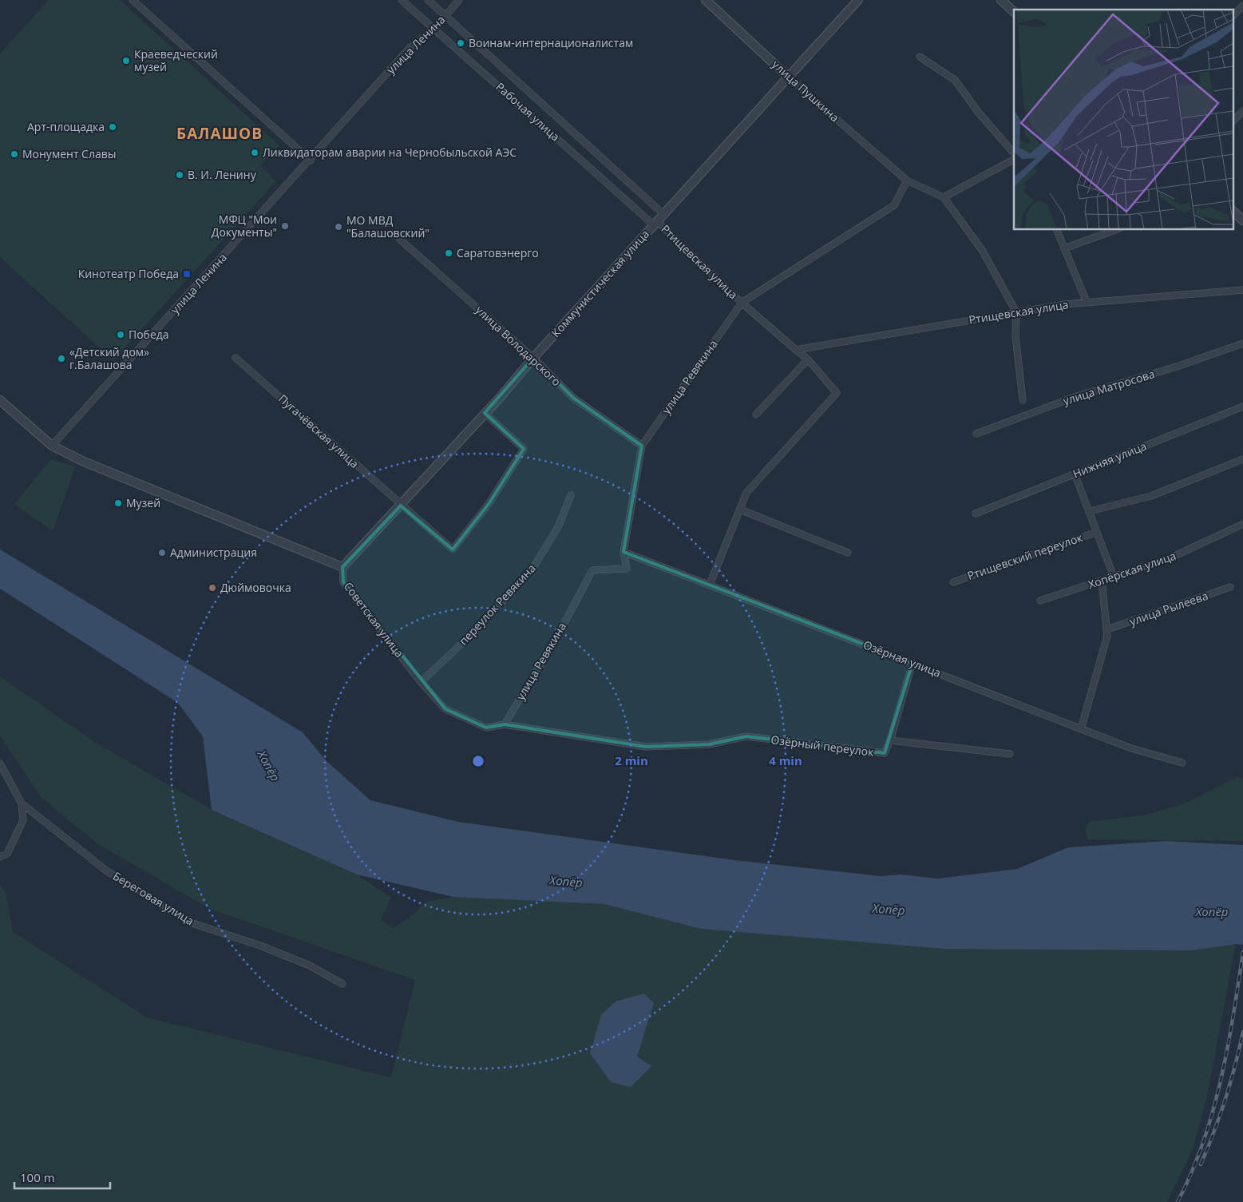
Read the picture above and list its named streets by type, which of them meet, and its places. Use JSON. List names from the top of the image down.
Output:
{
  "streets": {
    "street": [
      "улица Ленина",
      "улица Пушкина",
      "Рабочая улица",
      "Ртищевская улица",
      "Коммунистическая улица",
      "улица Володарского",
      "улица Ревякина",
      "улица Матросова",
      "Пугачёвская улица",
      "Нижняя улица",
      "Ртищевский переулок",
      "Хопёрская улица",
      "переулок Ревякина",
      "улица Рылеева",
      "Советская улица",
      "Озёрная улица",
      "Озёрный переулок",
      "Береговая улица"
    ]
  },
  "crossings": [
    ["улица Ленина", "Рабочая улица"],
    ["улица Ленина", "Советская улица"],
    ["улица Пушкина", "Коммунистическая улица"],
    ["улица Пушкина", "улица Ревякина"],
    ["Рабочая улица", "Ртищевская улица"],
    ["Рабочая улица", "Коммунистическая улица"],
    ["Ртищевская улица", "Коммунистическая улица"],
    ["Ртищевская улица", "улица Ревякина"],
    ["Ртищевская улица", "Озёрная улица"],
    ["Коммунистическая улица", "улица Володарского"],
    ["Коммунистическая улица", "Пугачёвская улица"],
    ["Коммунистическая улица", "Советская улица"],
    ["улица Володарского", "улица Ревякина"],
    ["улица Ревякина", "Советская улица"],
    ["улица Ревякина", "Озёрная улица"],
    ["переулок Ревякина", "Советская улица"],
    ["Советская улица", "Озёрный переулок"],
    ["Озёрная улица", "Озёрный переулок"]
  ],
  "districts": ["БАЛАШОВ"],
  "water": ["Хопёр"],
  "places": {
    "other": [
      "Воинам-интернационалистам",
      "Краеведческий музей",
      "Арт-площадка",
      "Ликвидаторам аварии на Чернобыльской АЭС",
      "Монумент Славы",
      "В. И. Ленину",
      "МФЦ \"Мои Документы\"",
      "МО МВД \"Балашовский\"",
      "Саратовэнерго",
      "Победа",
      "«Детский дом» г.Балашова",
      "Музей",
      "Администрация",
      "Дюймовочка"
    ],
    "transit": ["Кинотеатр Победа"]
  },
  "scale_bar": "100 m",
  "rings": ["2 min", "4 min"]
}
